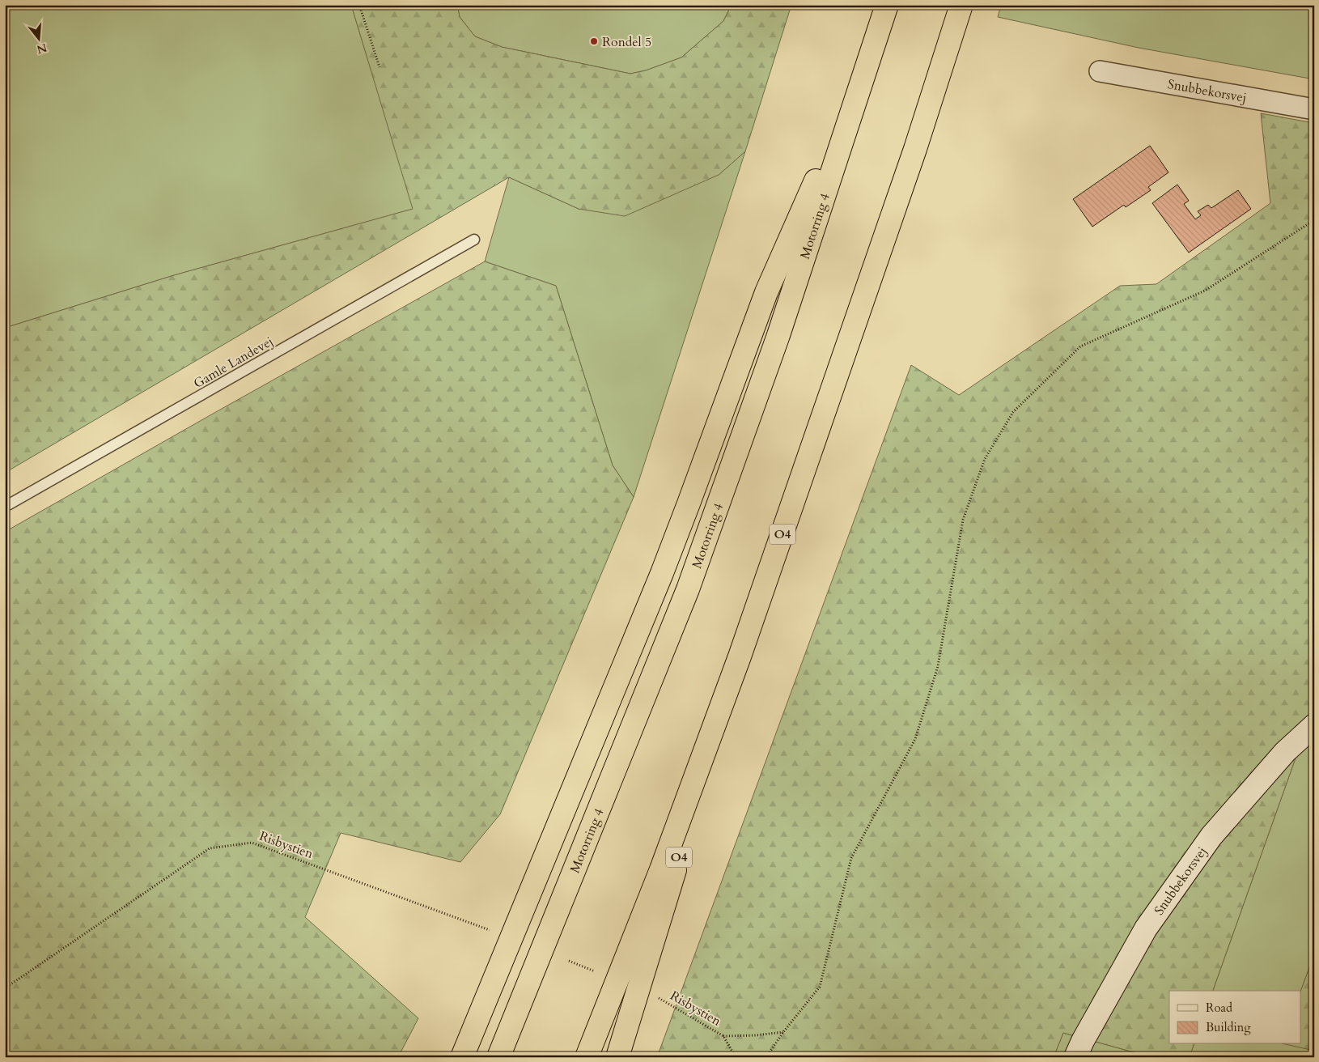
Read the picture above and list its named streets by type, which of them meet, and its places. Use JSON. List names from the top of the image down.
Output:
{
  "streets": {
    "highway": ["Motorring 4", "O4"],
    "street": ["Snubbekorsvej"],
    "lane": ["Gamle Landevej"],
    "path": ["Risbystien"]
  },
  "places": ["Rondel 5"],
  "legend": ["Road", "Building"],
  "north": "bottom"
}
